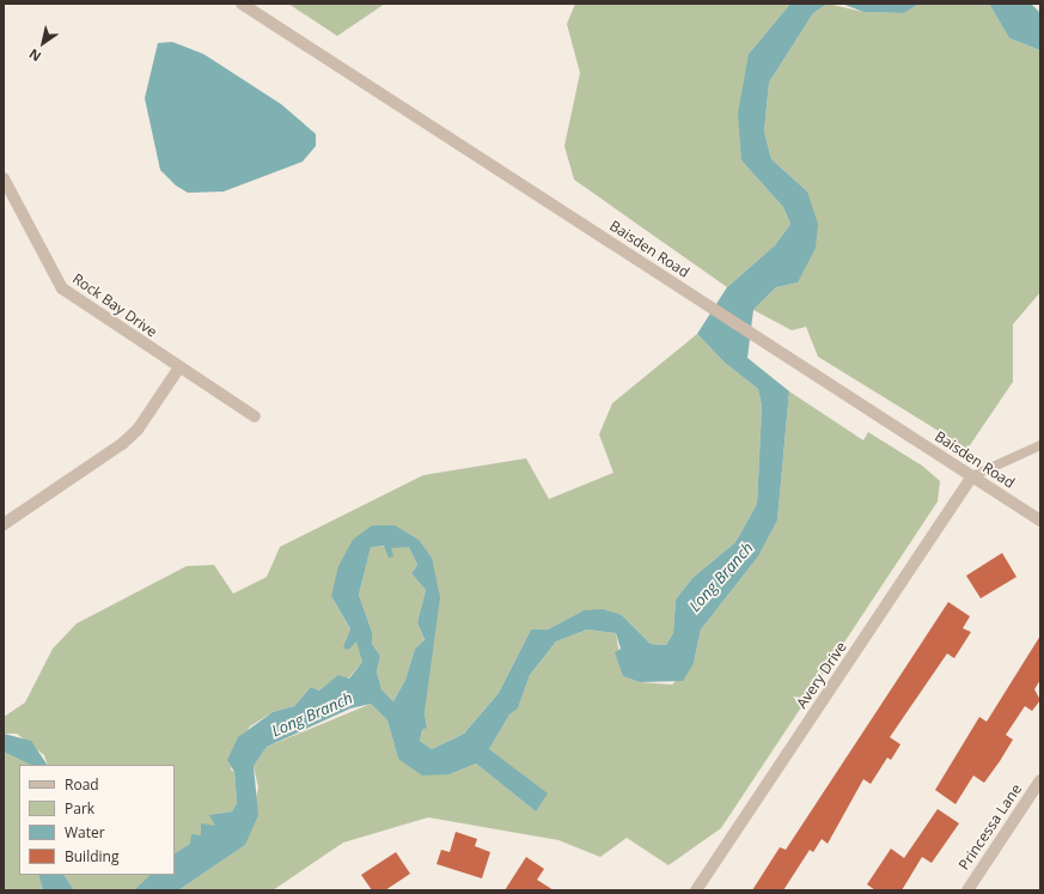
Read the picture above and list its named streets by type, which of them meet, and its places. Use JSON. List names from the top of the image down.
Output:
{
  "streets": {
    "street": [
      "Baisden Road",
      "Rock Bay Drive",
      "Avery Drive",
      "Princessa Lane"
    ]
  },
  "crossings": [
    ["Baisden Road", "Avery Drive"]
  ],
  "water": ["Long Branch"],
  "legend": [
    "Road",
    "Park",
    "Water",
    "Building"
  ],
  "north": "bottom left"
}
